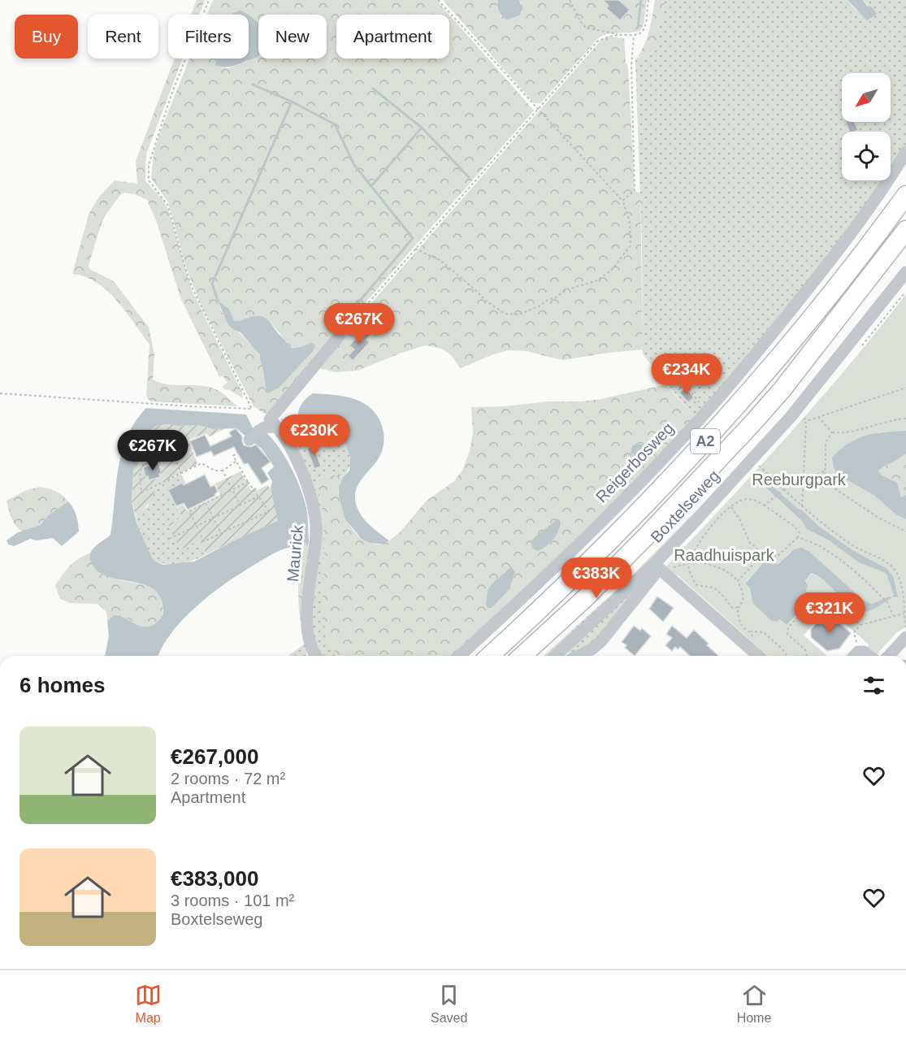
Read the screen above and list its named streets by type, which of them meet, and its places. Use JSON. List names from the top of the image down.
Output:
{
  "streets": {
    "highway": ["A2"],
    "street": ["Reigerbosweg", "Boxtelseweg", "Maurick"]
  },
  "parks": ["Reeburgpark", "Raadhuispark"],
  "north": "bottom left",
  "page": {
    "chip": [
      "Buy",
      "Rent",
      "Filters",
      "New",
      "Apartment"
    ],
    "price": [
      "€267K",
      "€234K",
      "€230K",
      "€267K",
      "€383K",
      "€321K"
    ],
    "heading": "6 homes",
    "list": [
      {
        "name": "€267,000",
        "note": "2 rooms · 72 m² · Apartment"
      },
      {
        "name": "€383,000",
        "note": "3 rooms · 101 m² · Boxtelseweg"
      }
    ],
    "tabs": ["Map", "Saved", "Home"]
  }
}
